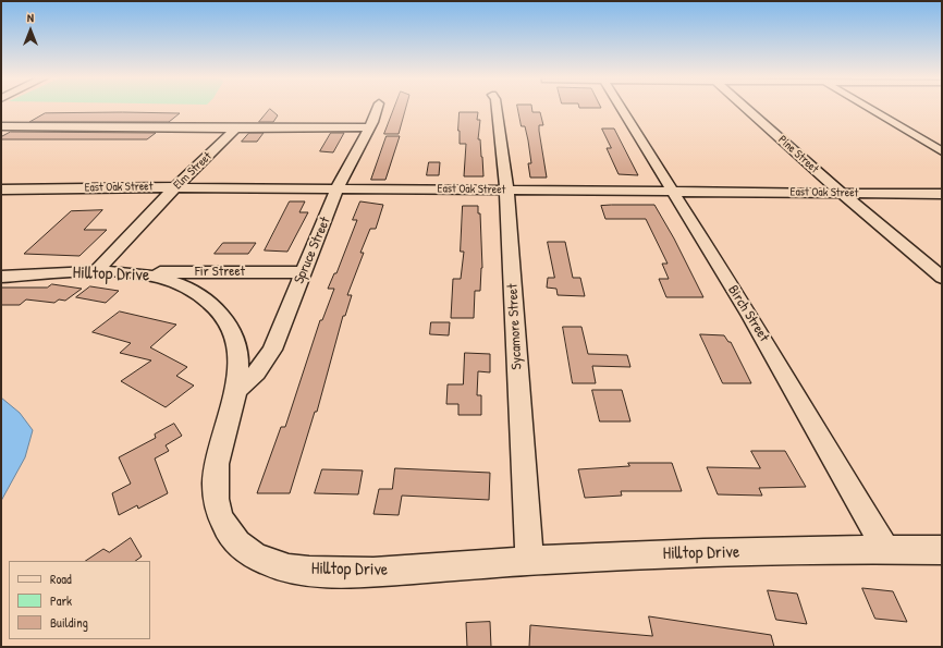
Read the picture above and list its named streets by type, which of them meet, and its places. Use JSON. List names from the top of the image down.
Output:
{
  "streets": {
    "street": [
      "Pine Street",
      "Elm Street",
      "East Oak Street",
      "Spruce Street",
      "Fir Street",
      "Hilltop Drive",
      "Birch Street",
      "Sycamore Street"
    ]
  },
  "crossings": [
    ["Pine Street", "East Oak Street"],
    ["Elm Street", "East Oak Street"],
    ["Elm Street", "Hilltop Drive"],
    ["East Oak Street", "Spruce Street"],
    ["East Oak Street", "Birch Street"],
    ["East Oak Street", "Sycamore Street"],
    ["Spruce Street", "Fir Street"],
    ["Spruce Street", "Hilltop Drive"],
    ["Fir Street", "Hilltop Drive"],
    ["Hilltop Drive", "Birch Street"],
    ["Hilltop Drive", "Sycamore Street"]
  ],
  "legend": ["Road", "Park", "Building"],
  "north": "top"
}
